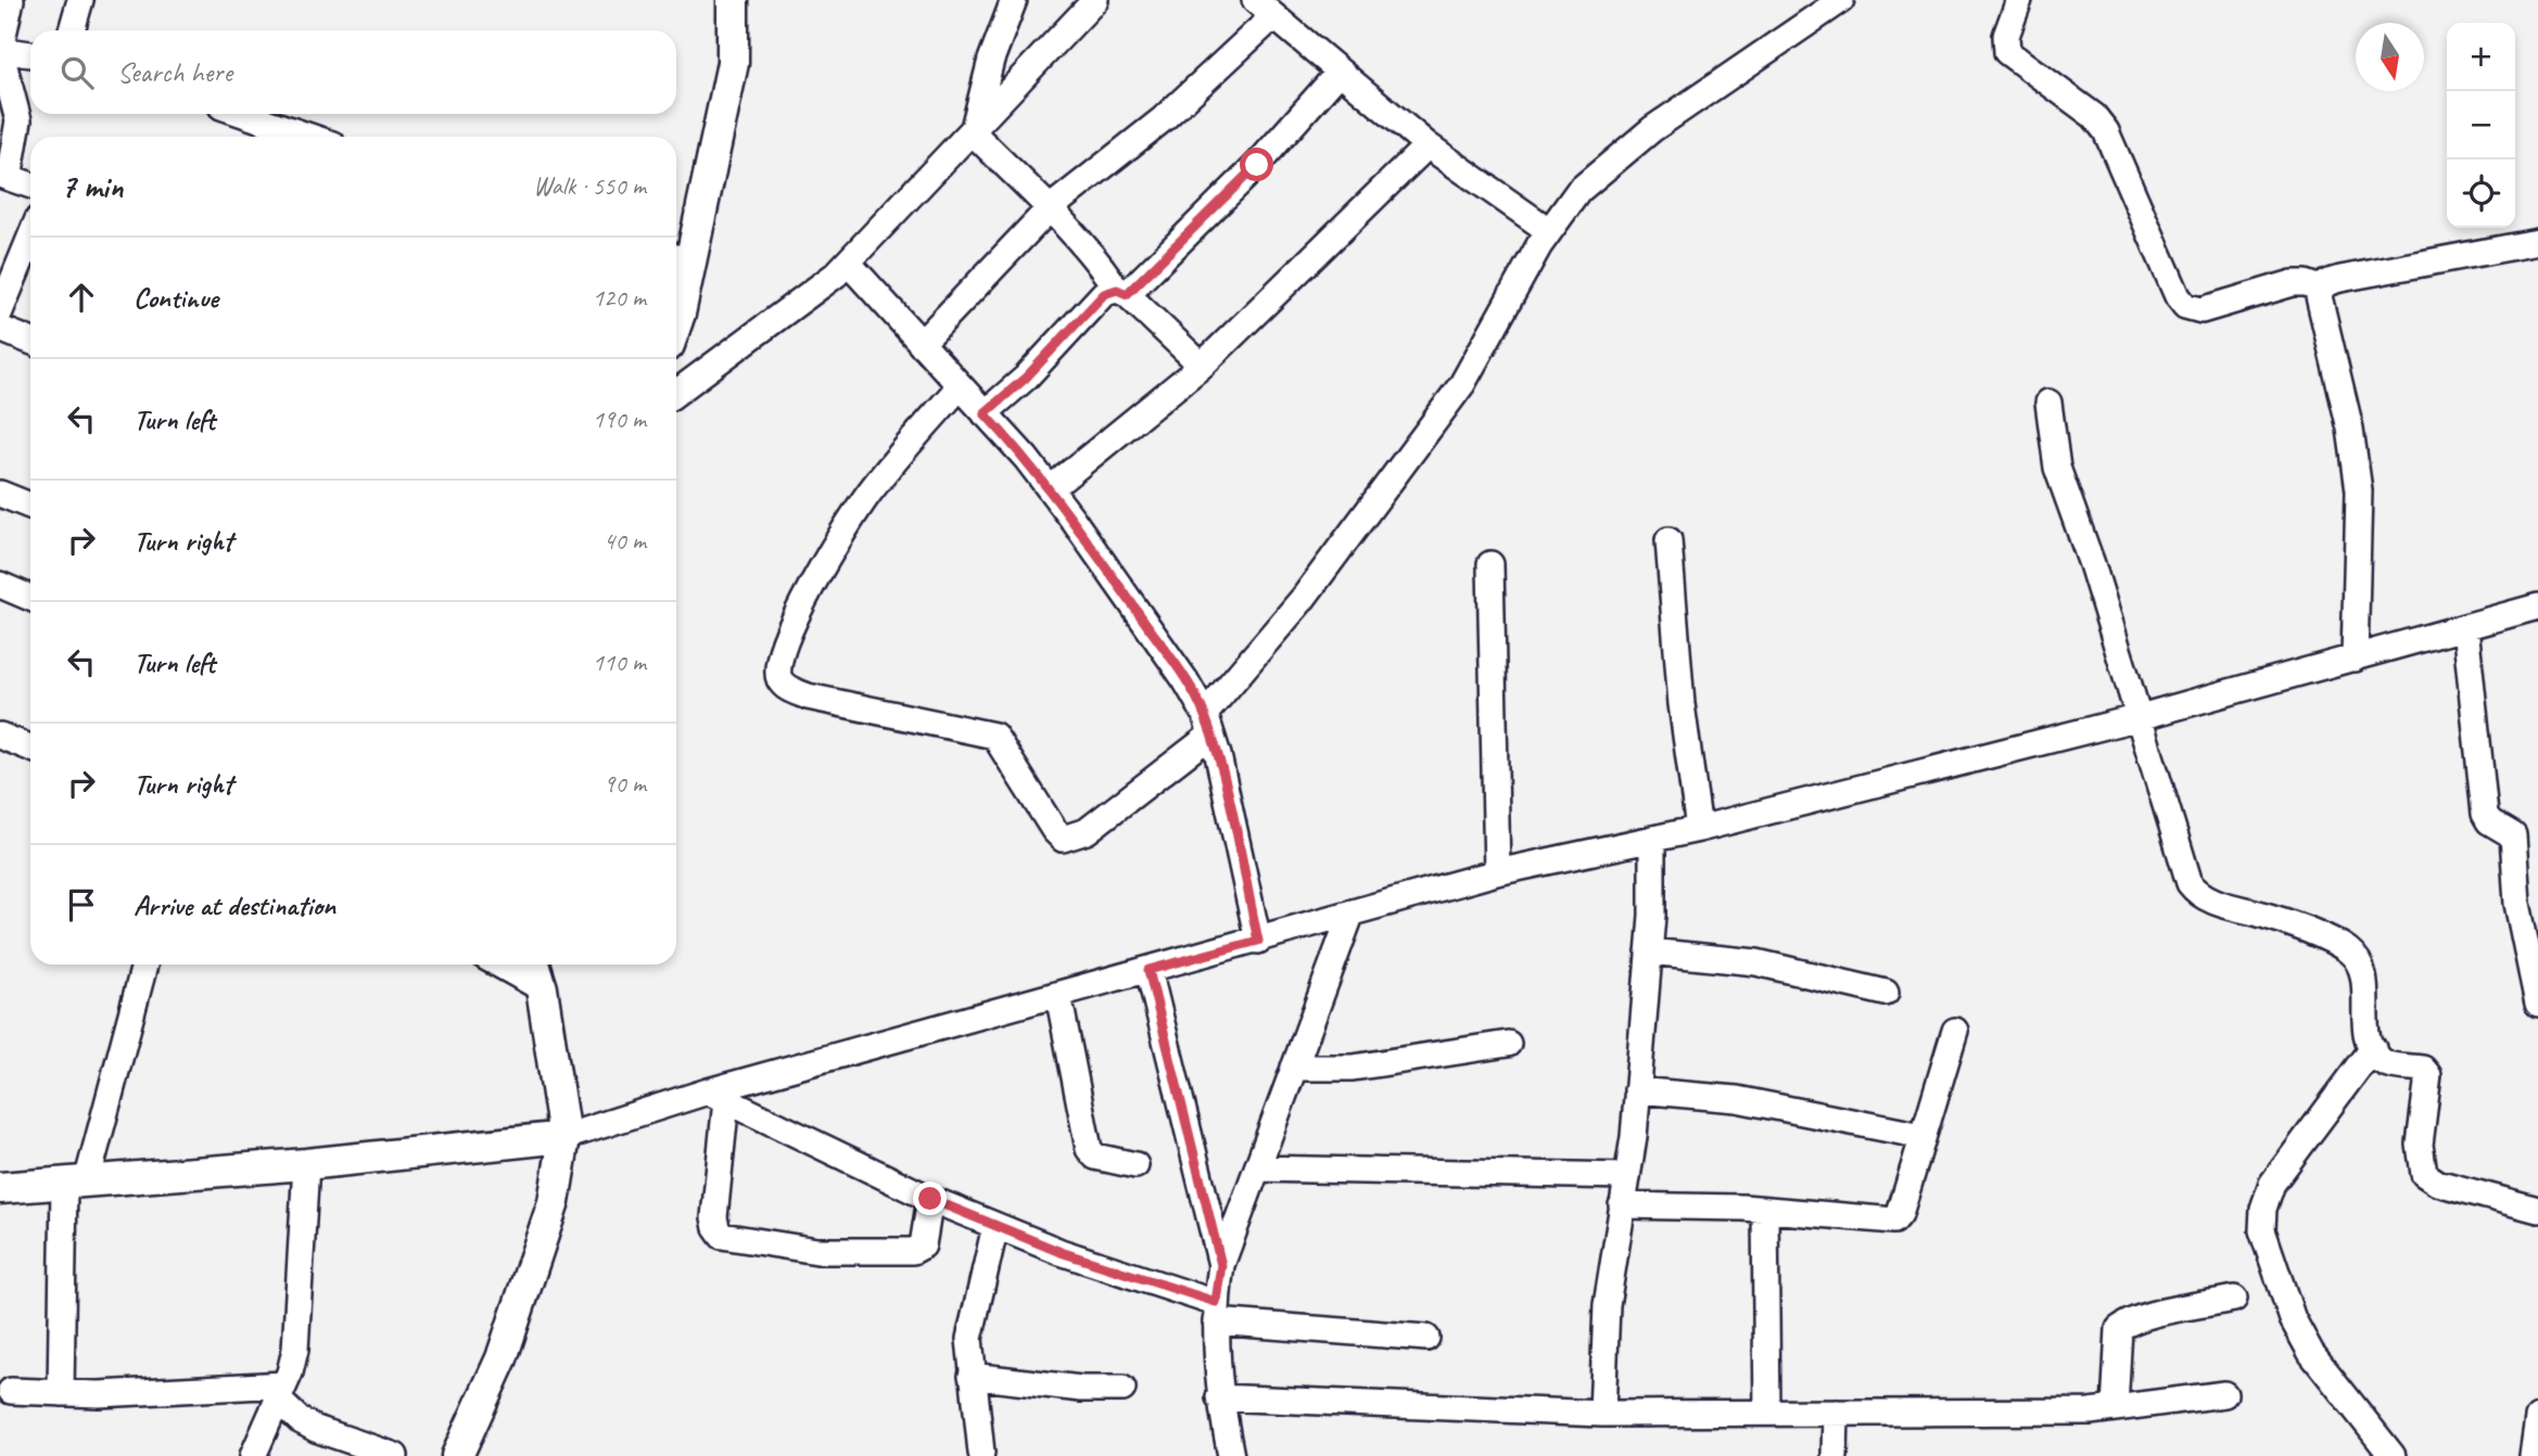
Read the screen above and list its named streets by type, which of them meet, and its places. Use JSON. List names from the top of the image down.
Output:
{
  "north": "bottom",
  "page": {
    "map_buttons": ["+", "−"],
    "search": "Search here",
    "heading": ["7 min", "Walk · 550 m"],
    "list": [
      ["Continue", "120 m"],
      ["Turn left", "190 m"],
      ["Turn right", "40 m"],
      ["Turn left", "110 m"],
      ["Turn right", "90 m"],
      "Arrive at destination"
    ]
  }
}
